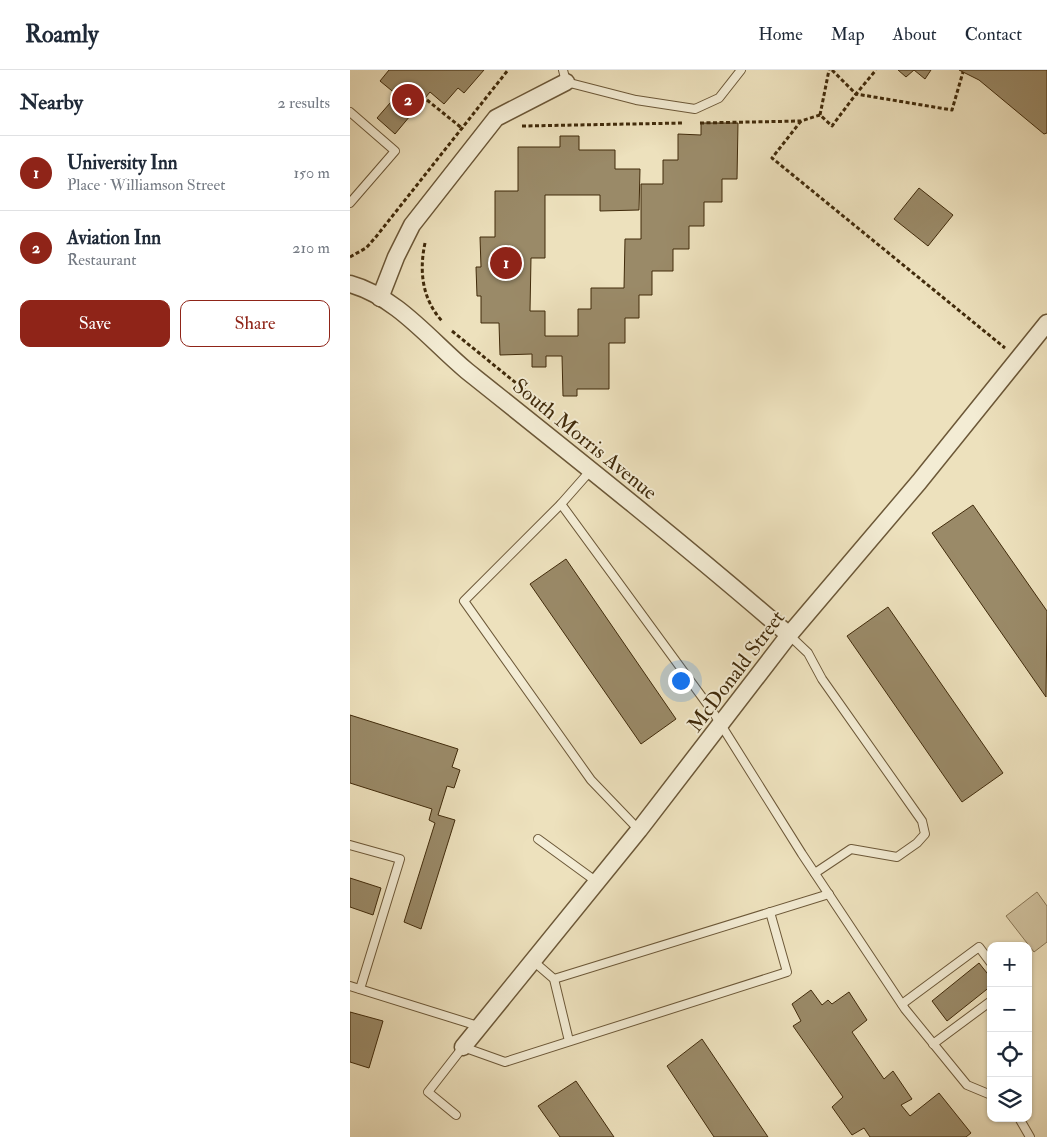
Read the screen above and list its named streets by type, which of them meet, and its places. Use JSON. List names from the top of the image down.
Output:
{
  "streets": {
    "street": ["South Morris Avenue", "McDonald Street"]
  },
  "crossings": [
    ["South Morris Avenue", "McDonald Street"]
  ],
  "page": {
    "header": "Roamly",
    "nav": [
      "Home",
      "Map",
      "About",
      "Contact"
    ],
    "heading": ["Nearby", "2 results"],
    "pins": ["2", "1"],
    "list": [
      {
        "mark": "1",
        "name": "University Inn",
        "note": "Place · Williamson Street",
        "value": "150 m"
      },
      {
        "mark": "2",
        "name": "Aviation Inn",
        "note": "Restaurant",
        "value": "210 m"
      }
    ],
    "buttons": ["Save", "Share"],
    "map_buttons": ["+", "−"]
  }
}
